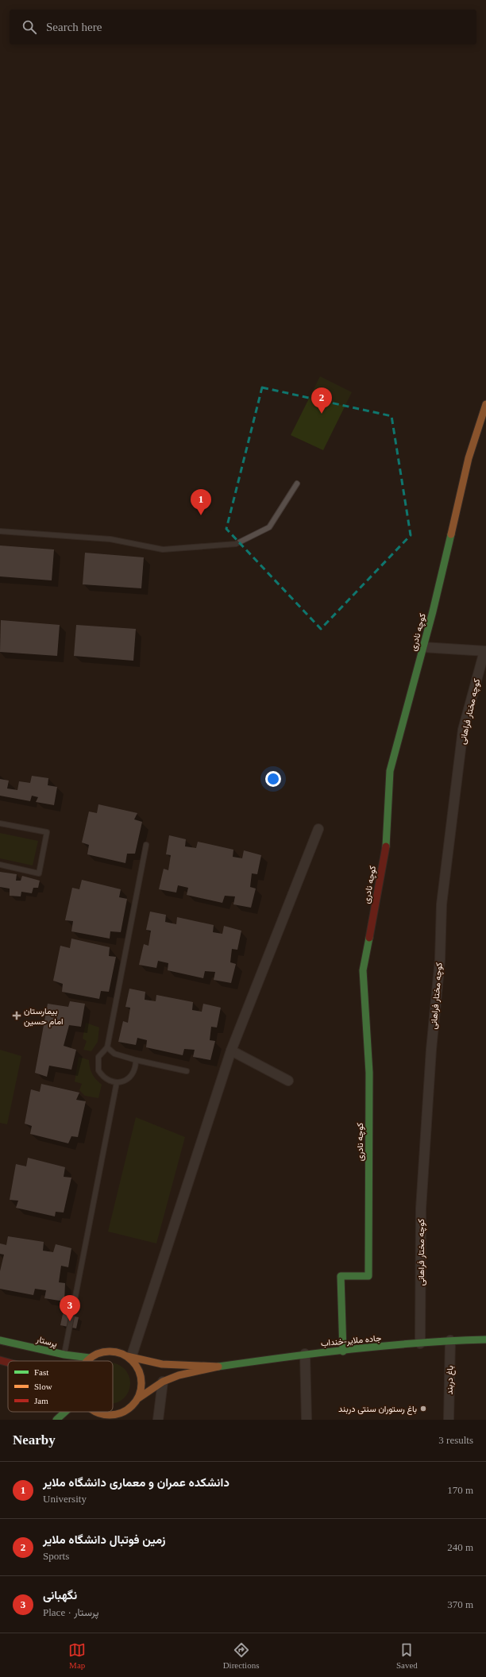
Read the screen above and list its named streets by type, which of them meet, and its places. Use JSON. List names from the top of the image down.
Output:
{
  "streets": {
    "street": [
      "کوچه نادری",
      "کوچه مختار فراهانی",
      "جاده ملایر-خنداب",
      "پرستار",
      "باغ دربند"
    ]
  },
  "crossings": [
    ["کوچه نادری", "جاده ملایر-خنداب"],
    ["کوچه مختار فراهانی", "جاده ملایر-خنداب"],
    ["جاده ملایر-خنداب", "باغ دربند"]
  ],
  "places": {
    "health": ["بیمارستان امام حسین"],
    "other": ["باغ رستوران سنتی دربند"]
  },
  "legend": ["Fast", "Slow", "Jam"],
  "page": {
    "search": "Search here",
    "pins": ["2", "1", "3"],
    "heading": ["Nearby", "3 results"],
    "list": [
      {
        "mark": "1",
        "name": "دانشکده عمران و معماری دانشگاه ملایر",
        "note": "University",
        "value": "170 m"
      },
      {
        "mark": "2",
        "name": "زمین فوتبال دانشگاه ملایر",
        "note": "Sports",
        "value": "240 m"
      },
      {
        "mark": "3",
        "name": "نگهبانی",
        "note": "Place · پرستار",
        "value": "370 m"
      }
    ],
    "nav": ["Map", "Directions", "Saved"]
  }
}
